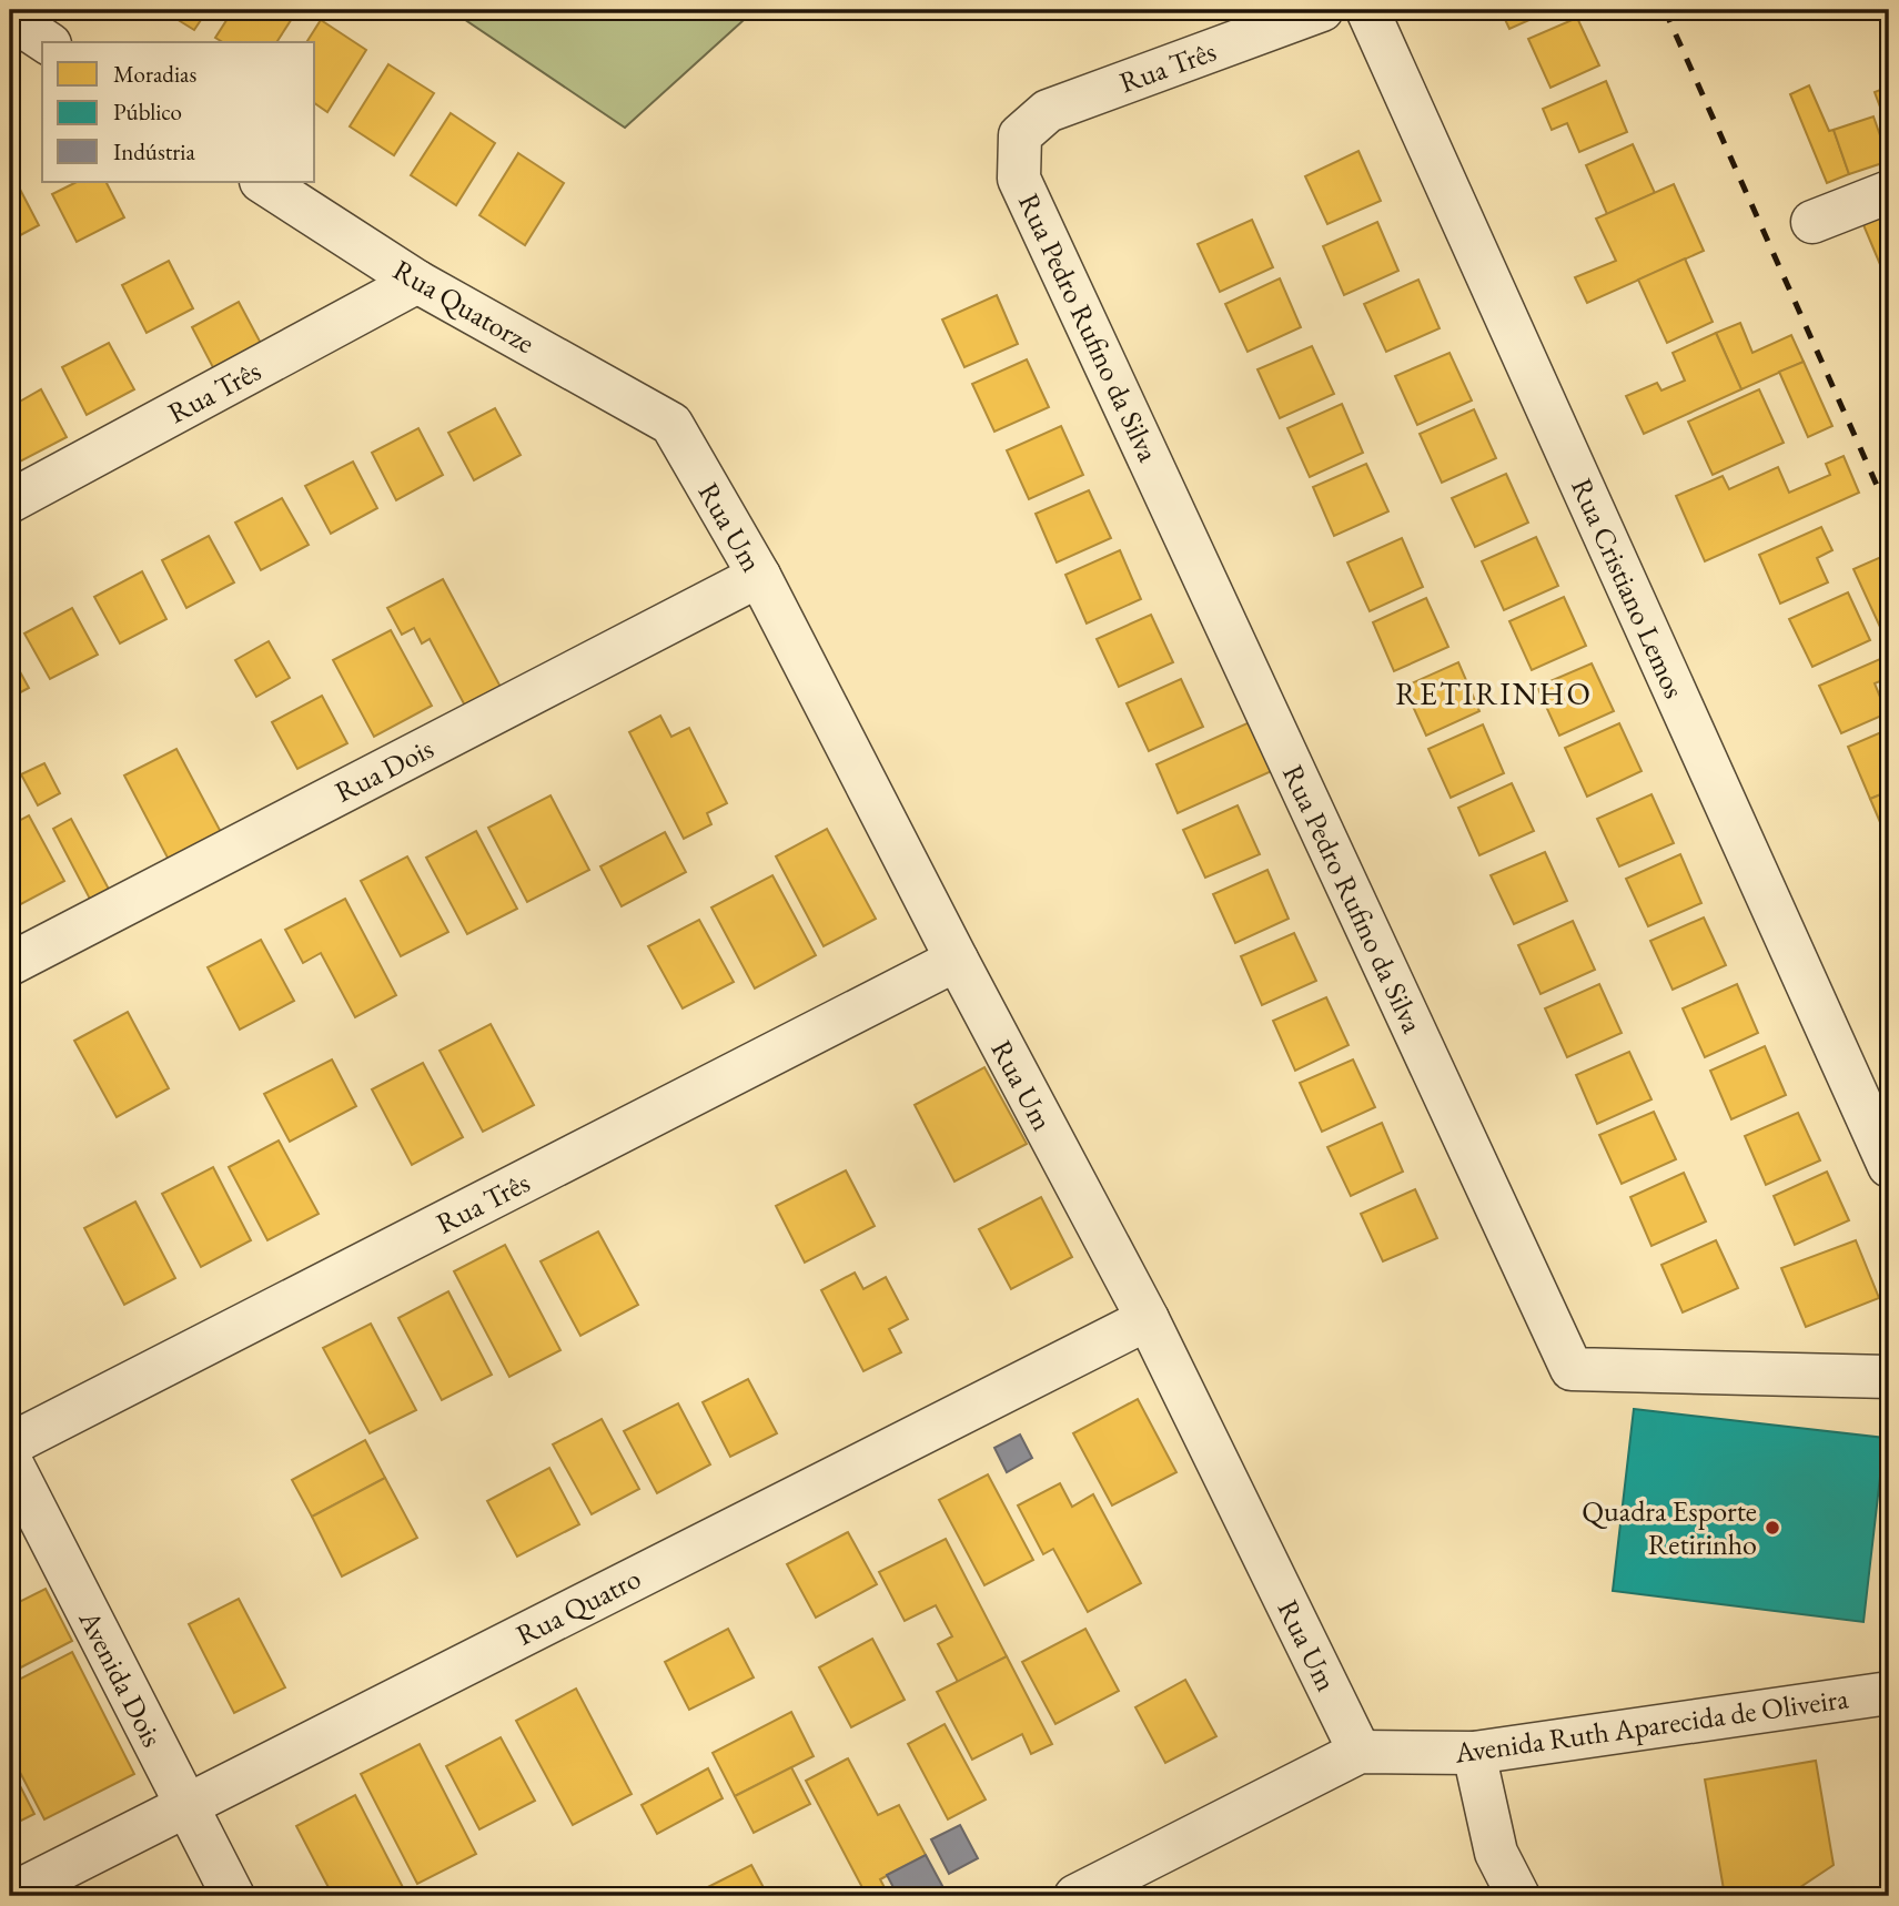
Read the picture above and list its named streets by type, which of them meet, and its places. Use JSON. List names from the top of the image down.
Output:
{
  "streets": {
    "street": [
      "Rua Três",
      "Rua Quatorze",
      "Rua Pedro Rufino da Silva",
      "Rua Um",
      "Rua Cristiano Lemos",
      "Rua Dois",
      "Rua Quatro",
      "Avenida Dois",
      "Avenida Ruth Aparecida de Oliveira"
    ]
  },
  "crossings": [
    ["Rua Três", "Rua Quatorze"],
    ["Rua Três", "Rua Pedro Rufino da Silva"],
    ["Rua Três", "Rua Um"],
    ["Rua Quatorze", "Rua Um"],
    ["Rua Um", "Rua Dois"],
    ["Rua Um", "Rua Quatro"],
    ["Rua Um", "Avenida Ruth Aparecida de Oliveira"],
    ["Rua Quatro", "Avenida Dois"]
  ],
  "districts": ["RETIRINHO"],
  "places": ["Quadra Esporte Retirinho"],
  "legend": ["Moradias", "Público", "Indústria"]
}
